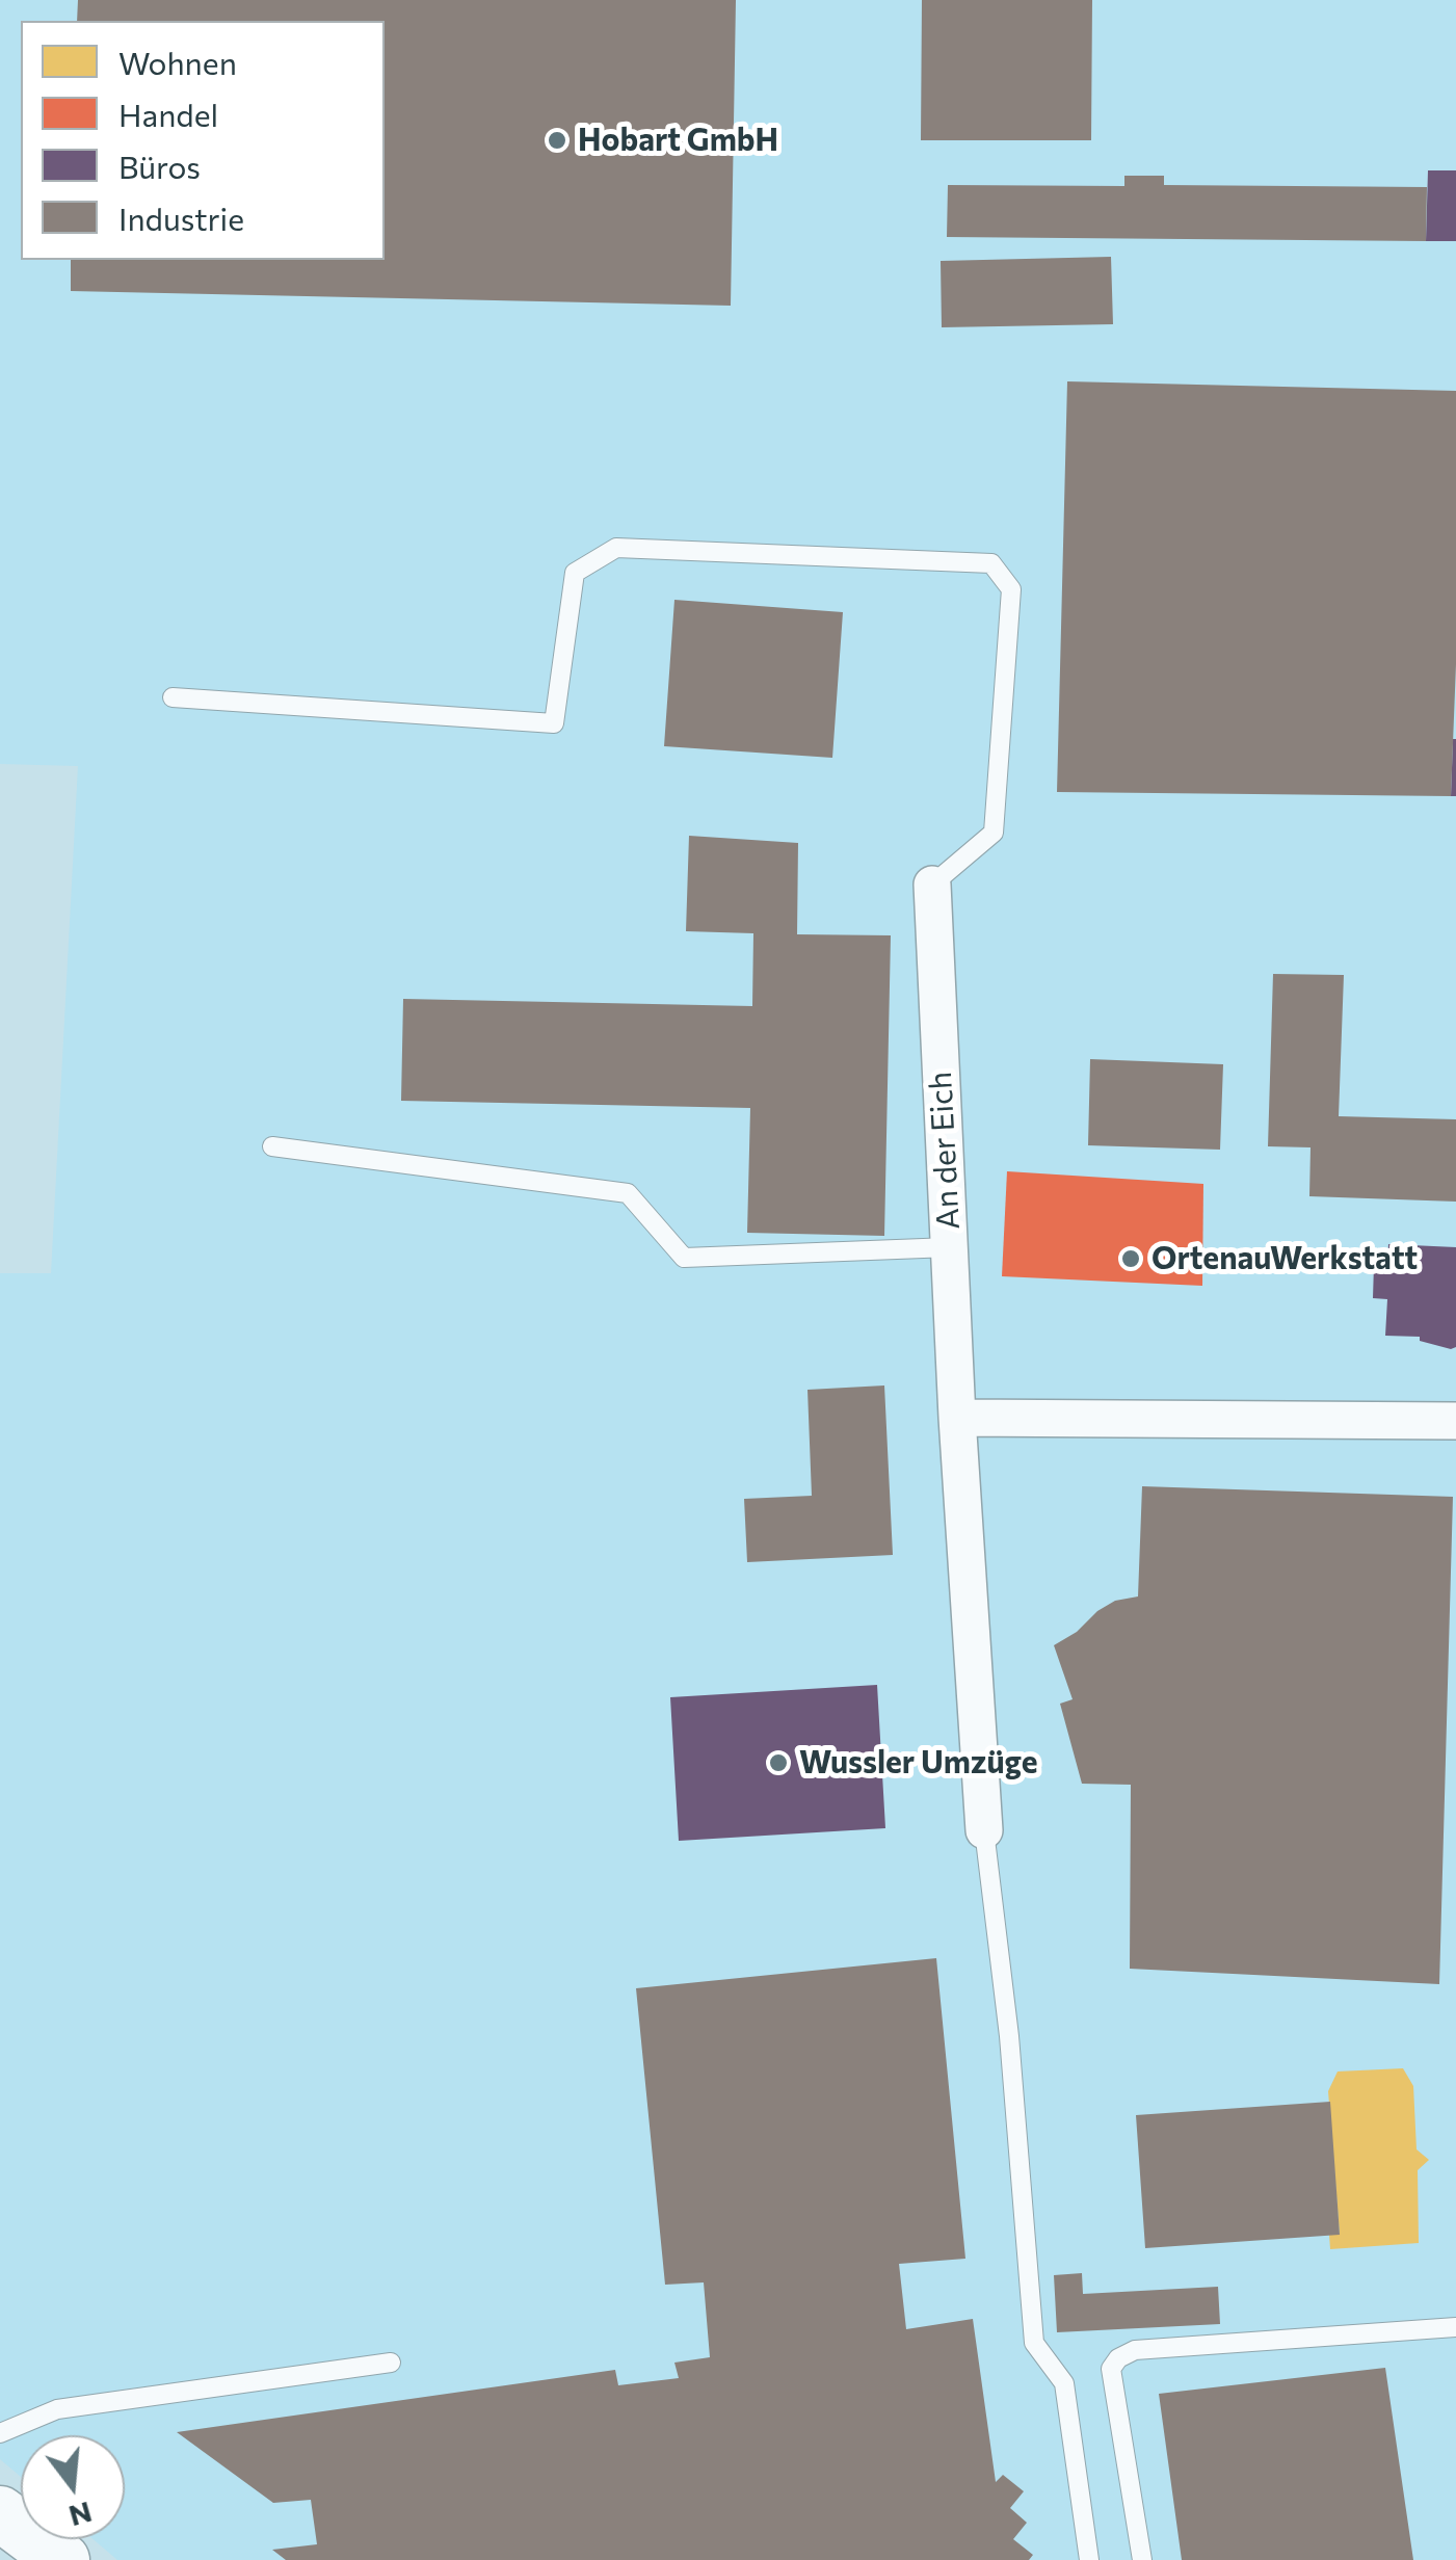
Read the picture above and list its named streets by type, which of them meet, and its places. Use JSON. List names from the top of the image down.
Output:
{
  "streets": {
    "street": ["An der Eich"]
  },
  "places": ["Hobart GmbH", "OrtenauWerkstatt", "Wussler Umzüge"],
  "legend": [
    "Wohnen",
    "Handel",
    "Büros",
    "Industrie"
  ],
  "north": "bottom"
}
